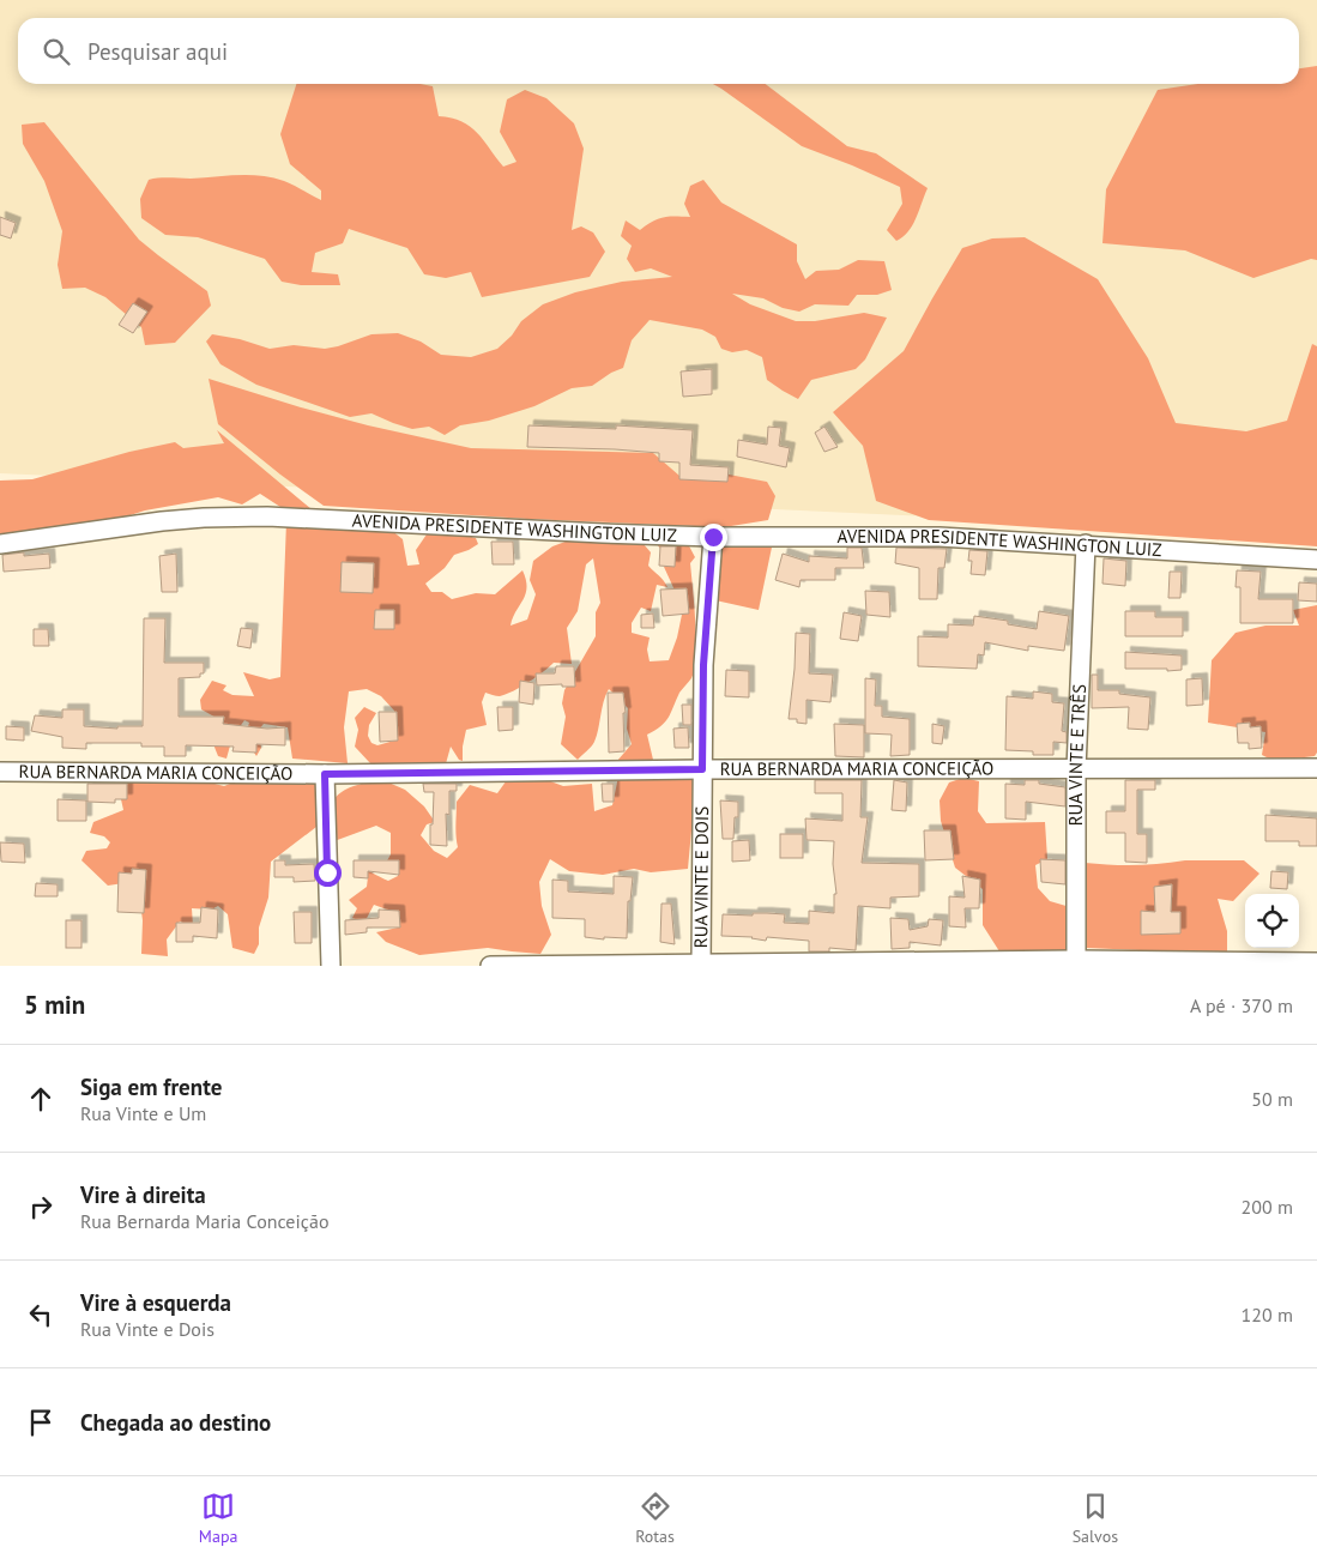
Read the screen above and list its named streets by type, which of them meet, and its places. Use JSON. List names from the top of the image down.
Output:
{
  "streets": {
    "street": [
      "AVENIDA PRESIDENTE WASHINGTON LUIZ",
      "RUA VINTE E TRÊS",
      "RUA BERNARDA MARIA CONCEIÇÃO",
      "RUA VINTE E DOIS"
    ]
  },
  "crossings": [
    ["AVENIDA PRESIDENTE WASHINGTON LUIZ", "RUA VINTE E TRÊS"],
    ["AVENIDA PRESIDENTE WASHINGTON LUIZ", "RUA VINTE E DOIS"],
    ["RUA VINTE E TRÊS", "RUA BERNARDA MARIA CONCEIÇÃO"],
    ["RUA BERNARDA MARIA CONCEIÇÃO", "RUA VINTE E DOIS"]
  ],
  "page": {
    "search": "Pesquisar aqui",
    "heading": ["5 min", "A pé · 370 m"],
    "list": [
      ["Siga em frente", "Rua Vinte e Um", "50 m"],
      ["Vire à direita", "Rua Bernarda Maria Conceição", "200 m"],
      ["Vire à esquerda", "Rua Vinte e Dois", "120 m"],
      "Chegada ao destino"
    ],
    "nav": ["Mapa", "Rotas", "Salvos"]
  }
}
